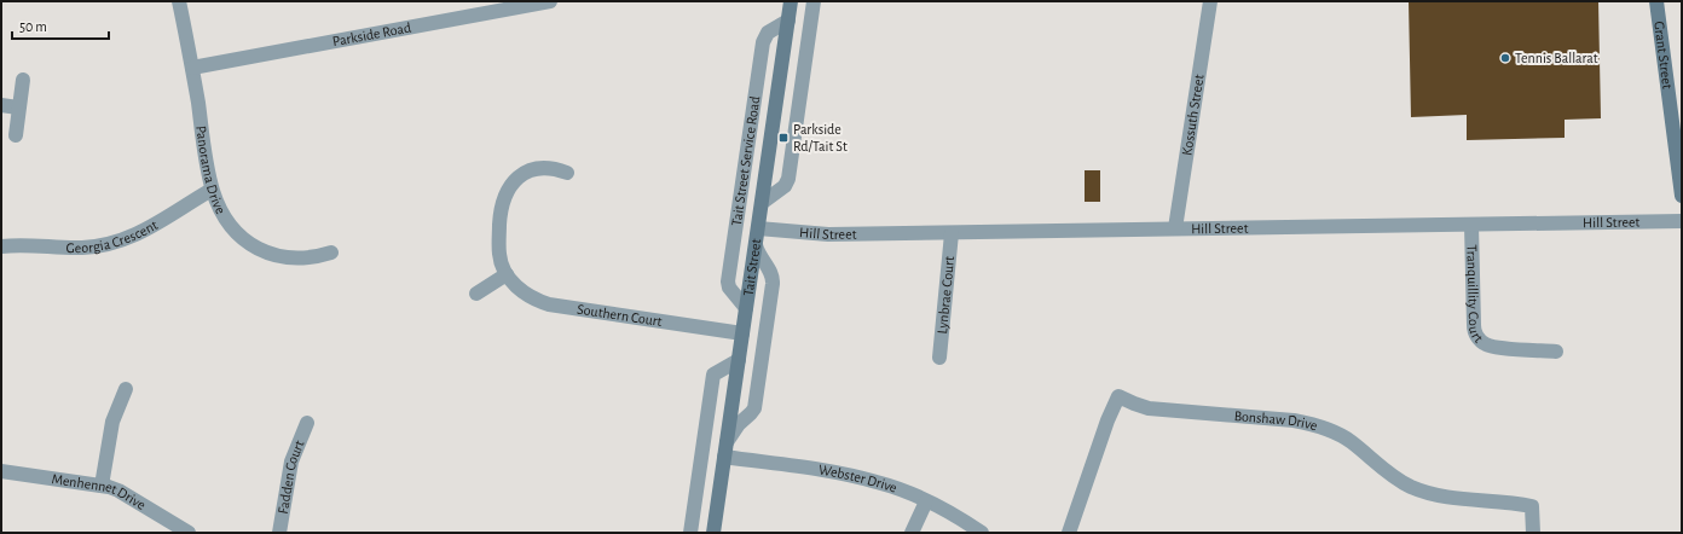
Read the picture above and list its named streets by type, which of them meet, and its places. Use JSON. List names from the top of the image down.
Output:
{
  "streets": {
    "street": [
      "Parkside Road",
      "Grant Street",
      "Kossuth Street",
      "Tait Street Service Road",
      "Panorama Drive",
      "Hill Street",
      "Georgia Crescent",
      "Tait Street",
      "Tranquillity Court",
      "Lynbrae Court",
      "Southern Court",
      "Bonshaw Drive",
      "Fadden Court",
      "Webster Drive",
      "Menhennet Drive"
    ]
  },
  "crossings": [
    ["Parkside Road", "Panorama Drive"],
    ["Kossuth Street", "Hill Street"],
    ["Tait Street Service Road", "Tait Street"],
    ["Panorama Drive", "Georgia Crescent"],
    ["Hill Street", "Tait Street"],
    ["Hill Street", "Tranquillity Court"],
    ["Hill Street", "Lynbrae Court"],
    ["Tait Street", "Southern Court"],
    ["Tait Street", "Webster Drive"]
  ],
  "places": {
    "other": ["Tennis Ballarat"],
    "transit": ["Parkside Rd/Tait St"]
  },
  "scale_bar": "50 m"
}
